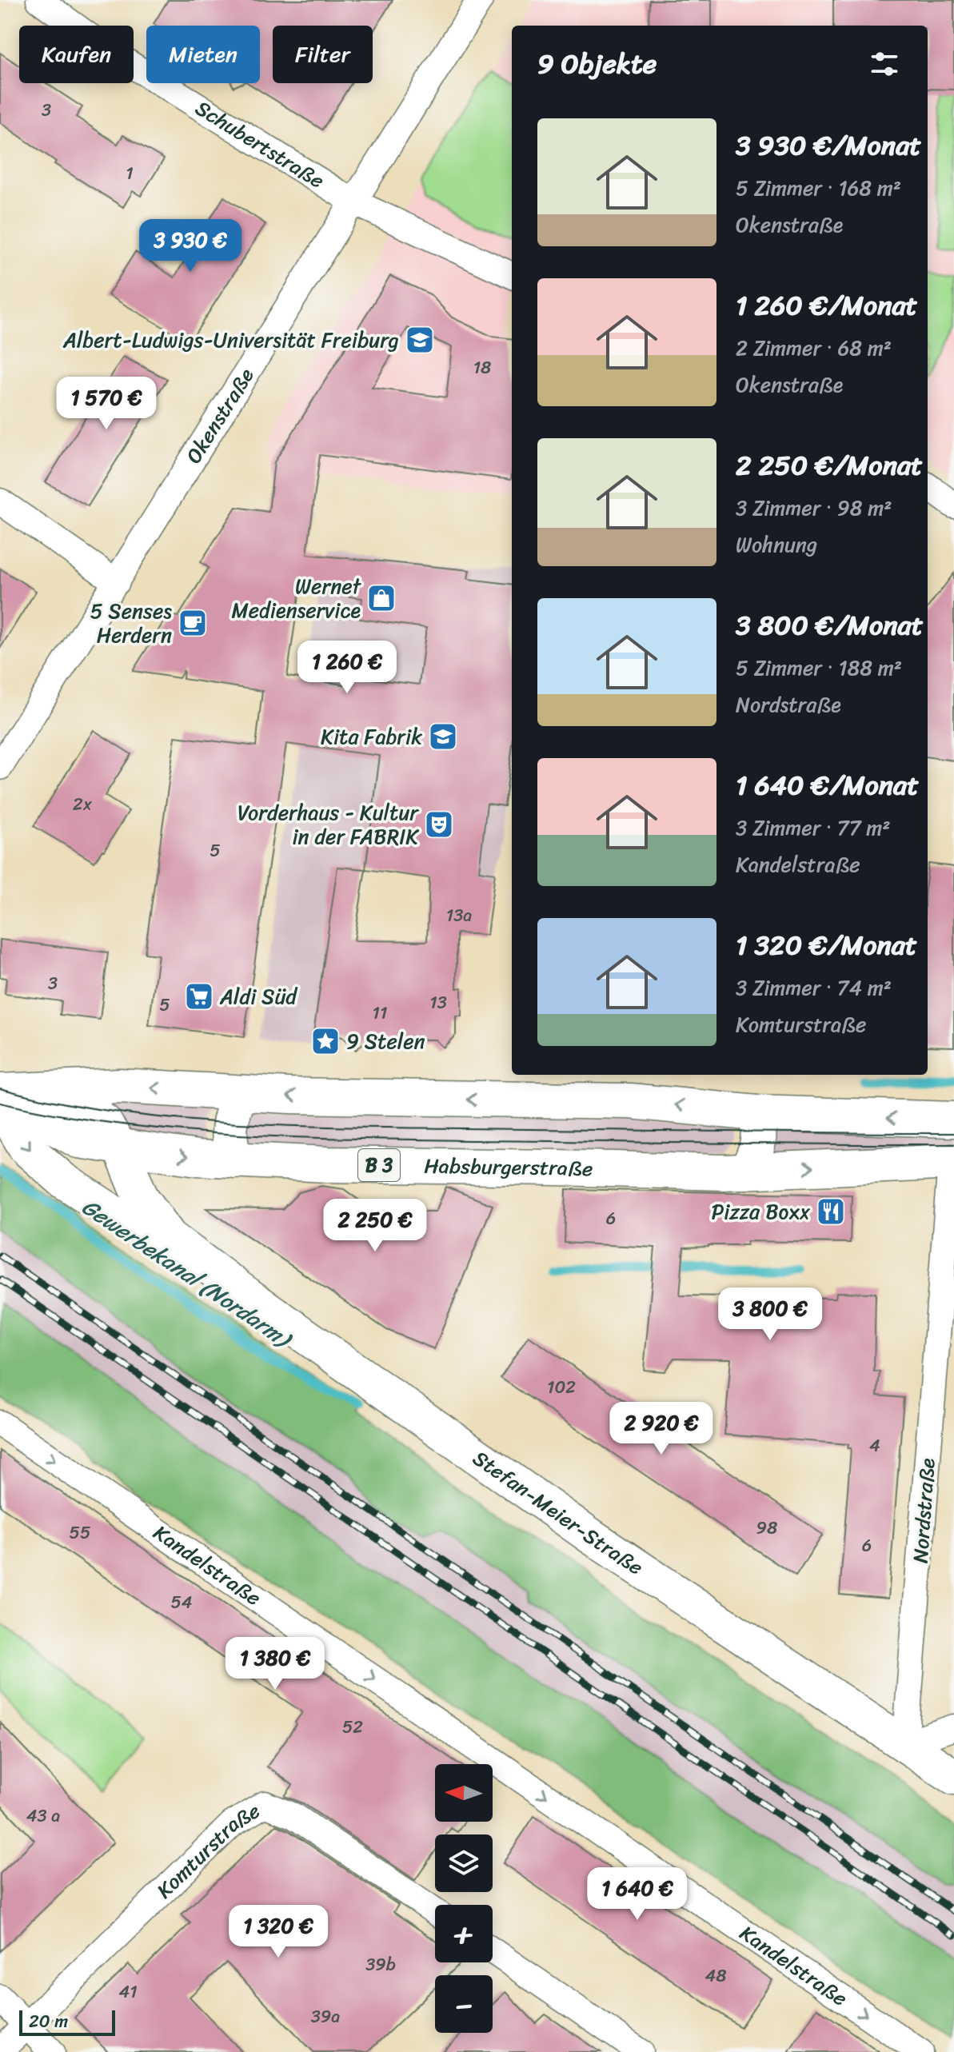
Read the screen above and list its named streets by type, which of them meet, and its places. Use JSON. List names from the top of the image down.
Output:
{
  "streets": {
    "main road": ["B 3", "Habsburgerstraße", "Stefan-Meier-Straße"],
    "street": [
      "Schubertstraße",
      "Okenstraße",
      "Nordstraße",
      "Kandelstraße",
      "Komturstraße"
    ]
  },
  "crossings": [
    ["Schubertstraße", "Okenstraße"],
    ["Habsburgerstraße", "Nordstraße"],
    ["Habsburgerstraße", "Stefan-Meier-Straße"],
    ["Nordstraße", "Stefan-Meier-Straße"]
  ],
  "one_way": ["Kandelstraße"],
  "water": ["Gewerbekanal (Nordarm)"],
  "places": {
    "school or university": ["Albert-Ludwigs-Universität Freiburg", "Kita Fabrik"],
    "shop": ["Wernet Medienservice"],
    "cafe": ["5 Senses Herdern"],
    "theatre": ["Vorderhaus - Kultur in der FABRIK"],
    "supermarket": ["Aldi Süd"],
    "place": ["9 Stelen"],
    "restaurant": ["Pizza Boxx"]
  },
  "house_numbers": [
    "3",
    "1",
    "18",
    "2x",
    "5",
    "13a",
    "3",
    "13",
    "5",
    "11",
    "6",
    "102",
    "4",
    "98",
    "55",
    "6",
    "54",
    "52",
    "43 a",
    "39b",
    "48",
    "41",
    "39a"
  ],
  "scale_bar": "20 m",
  "north": "left",
  "page": {
    "chip": ["Kaufen", "Mieten", "Filter"],
    "heading": "9 Objekte",
    "list": [
      {
        "name": "3 930 €/Monat",
        "note": "5 Zimmer · 168 m² · Okenstraße"
      },
      {
        "name": "1 260 €/Monat",
        "note": "2 Zimmer · 68 m² · Okenstraße"
      },
      {
        "name": "2 250 €/Monat",
        "note": "3 Zimmer · 98 m² · Wohnung"
      },
      {
        "name": "3 800 €/Monat",
        "note": "5 Zimmer · 188 m² · Nordstraße"
      },
      {
        "name": "1 640 €/Monat",
        "note": "3 Zimmer · 77 m² · Kandelstraße"
      },
      {
        "name": "1 320 €/Monat",
        "note": "3 Zimmer · 74 m² · Komturstraße"
      }
    ],
    "price": [
      "3 930 €",
      "1 570 €",
      "1 260 €",
      "2 250 €",
      "3 800 €",
      "2 920 €",
      "1 380 €",
      "1 640 €",
      "1 320 €"
    ],
    "map_buttons": ["+", "−"],
    "scale": "20 m"
  }
}
